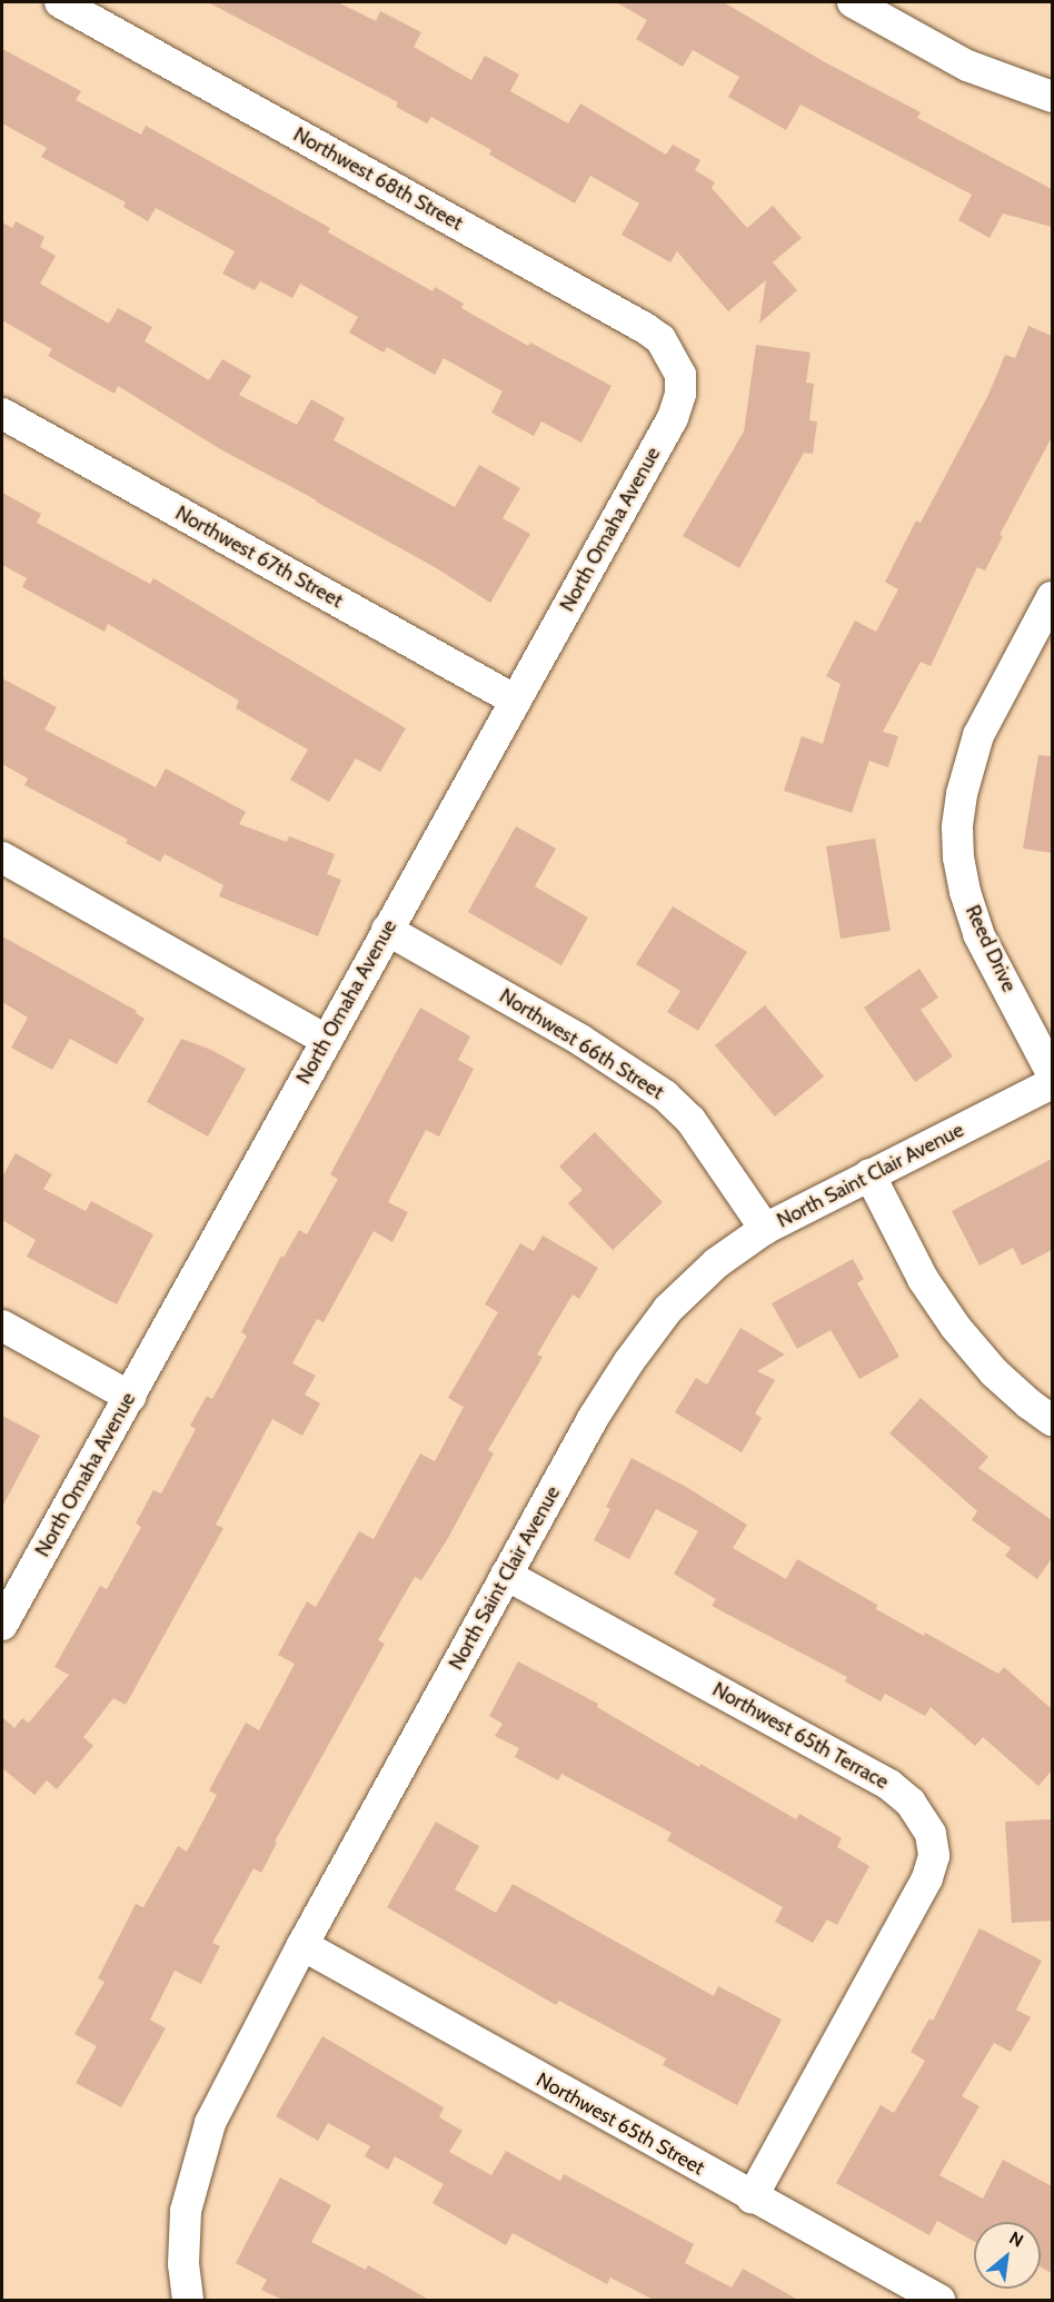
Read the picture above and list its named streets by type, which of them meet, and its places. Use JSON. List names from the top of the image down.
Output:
{
  "streets": {
    "street": [
      "Northwest 68th Street",
      "North Omaha Avenue",
      "Northwest 67th Street",
      "Reed Drive",
      "Northwest 66th Street",
      "North Saint Clair Avenue",
      "Northwest 65th Terrace",
      "Northwest 65th Street"
    ]
  },
  "crossings": [
    ["Northwest 68th Street", "North Omaha Avenue"],
    ["North Omaha Avenue", "Northwest 67th Street"],
    ["North Omaha Avenue", "Northwest 66th Street"],
    ["Northwest 66th Street", "North Saint Clair Avenue"],
    ["North Saint Clair Avenue", "Northwest 65th Terrace"],
    ["North Saint Clair Avenue", "Northwest 65th Street"],
    ["Northwest 65th Terrace", "Northwest 65th Street"]
  ],
  "north": "top right"
}
